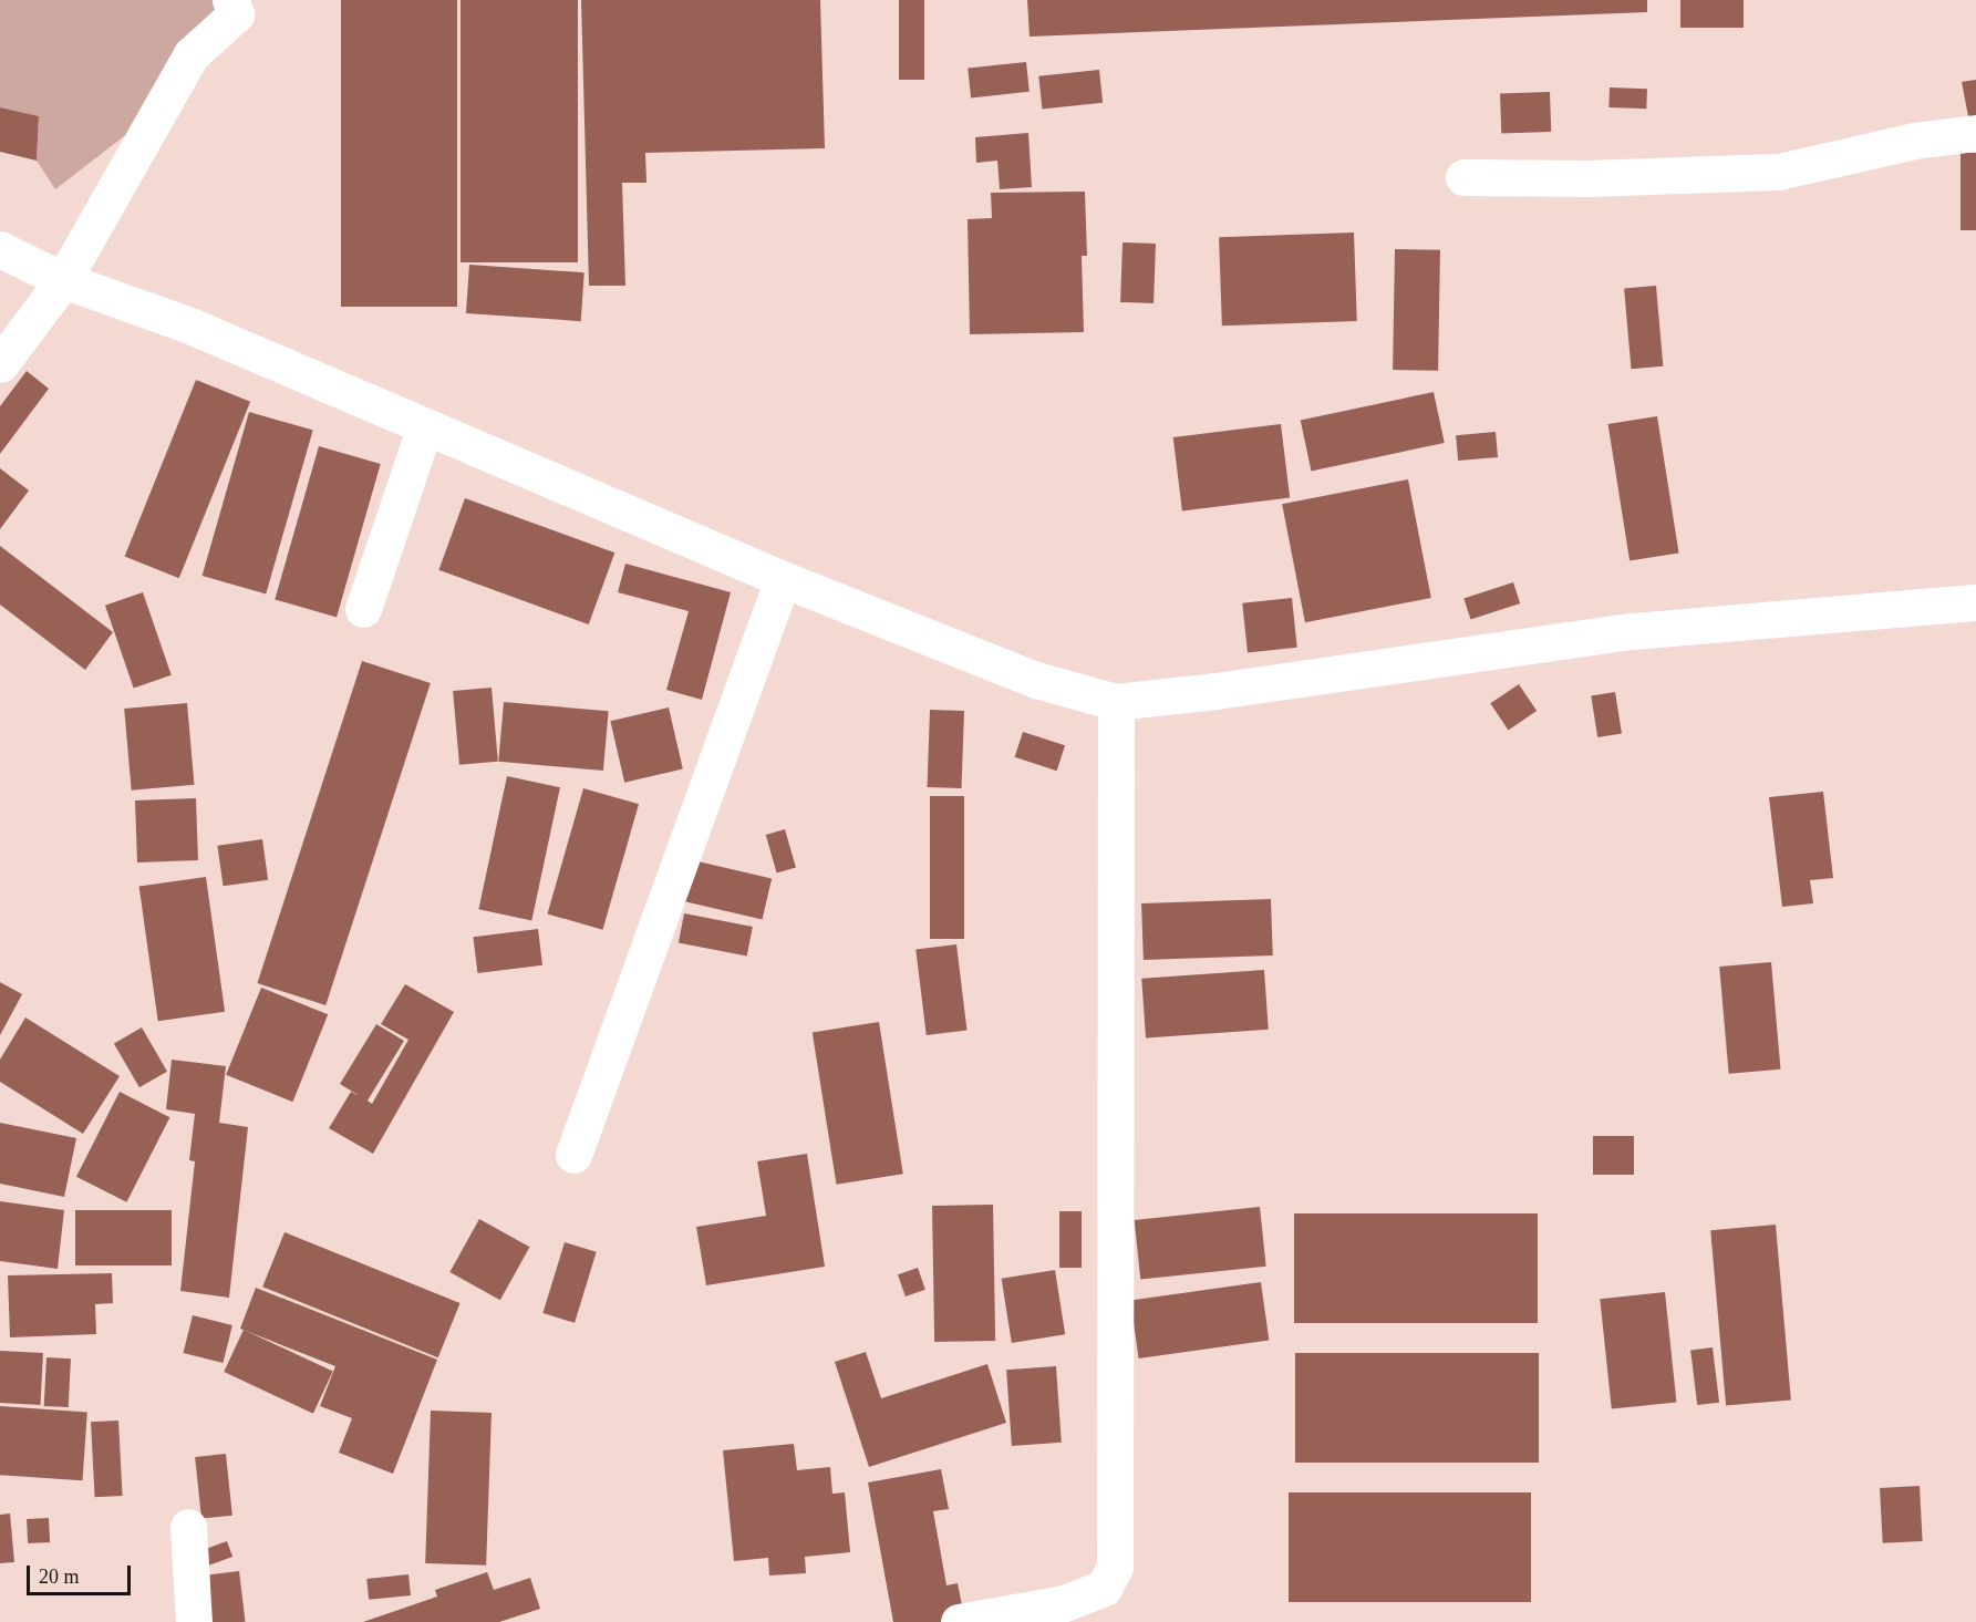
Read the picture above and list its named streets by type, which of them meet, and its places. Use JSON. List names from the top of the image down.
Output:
{
  "scale_bar": "20 m"
}
